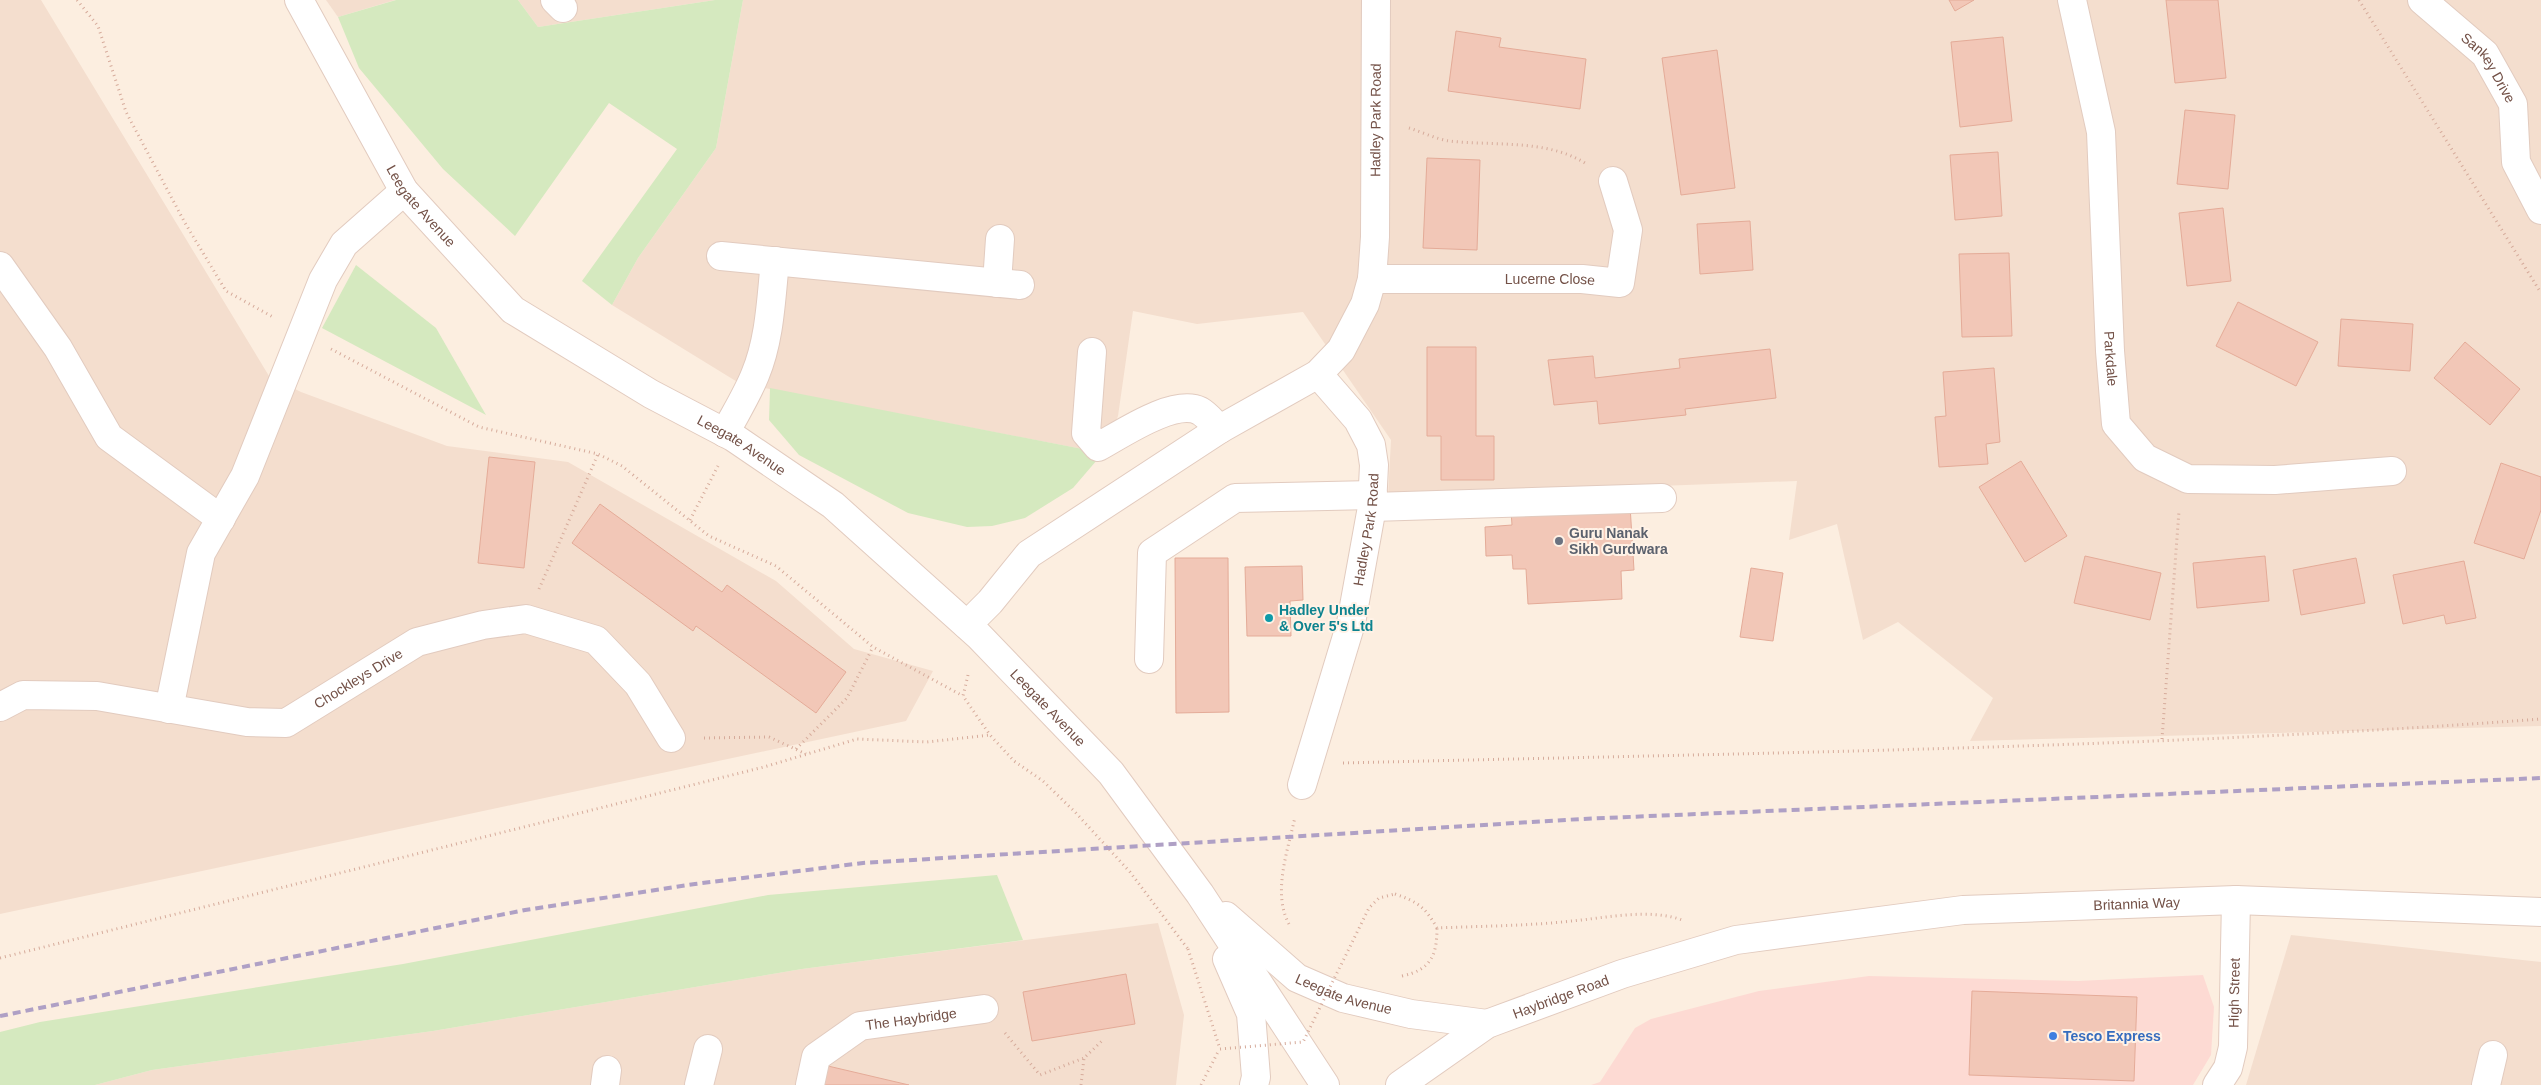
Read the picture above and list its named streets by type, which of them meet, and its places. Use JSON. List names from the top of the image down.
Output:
{
  "streets": {
    "street": [
      "Sankey Drive",
      "Hadley Park Road",
      "Leegate Avenue",
      "Lucerne Close",
      "Parkdale",
      "Chockleys Drive",
      "Britannia Way",
      "High Street",
      "Haybridge Road",
      "The Haybridge"
    ]
  },
  "crossings": [
    ["Hadley Park Road", "Leegate Avenue"],
    ["Hadley Park Road", "Lucerne Close"],
    ["Leegate Avenue", "Haybridge Road"],
    ["Britannia Way", "High Street"],
    ["Britannia Way", "Haybridge Road"]
  ],
  "places": ["Guru Nanak Sikh Gurdwara", "Hadley Under & Over 5's Ltd", "Tesco Express"]
}
